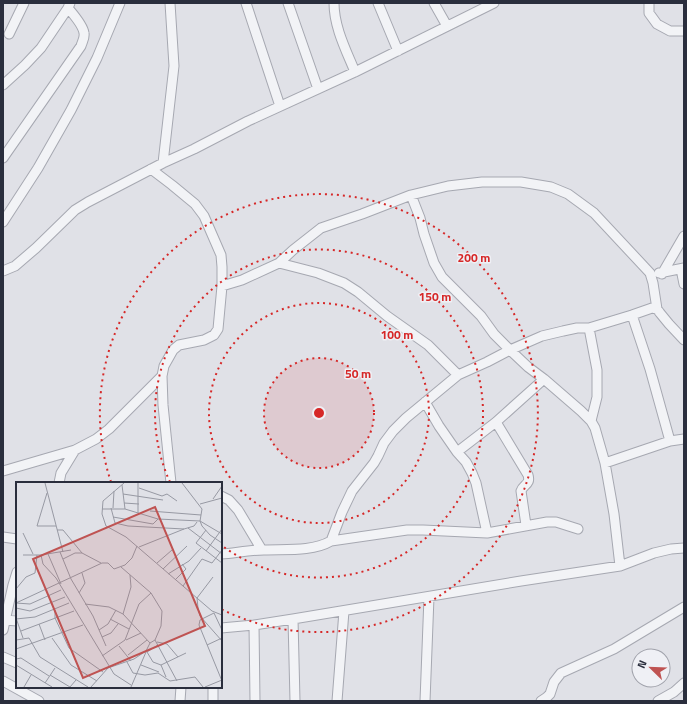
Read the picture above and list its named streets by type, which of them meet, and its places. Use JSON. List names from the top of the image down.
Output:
{
  "north": "top left",
  "rings": [
    "200 m",
    "150 m",
    "100 m",
    "50 m"
  ]
}
